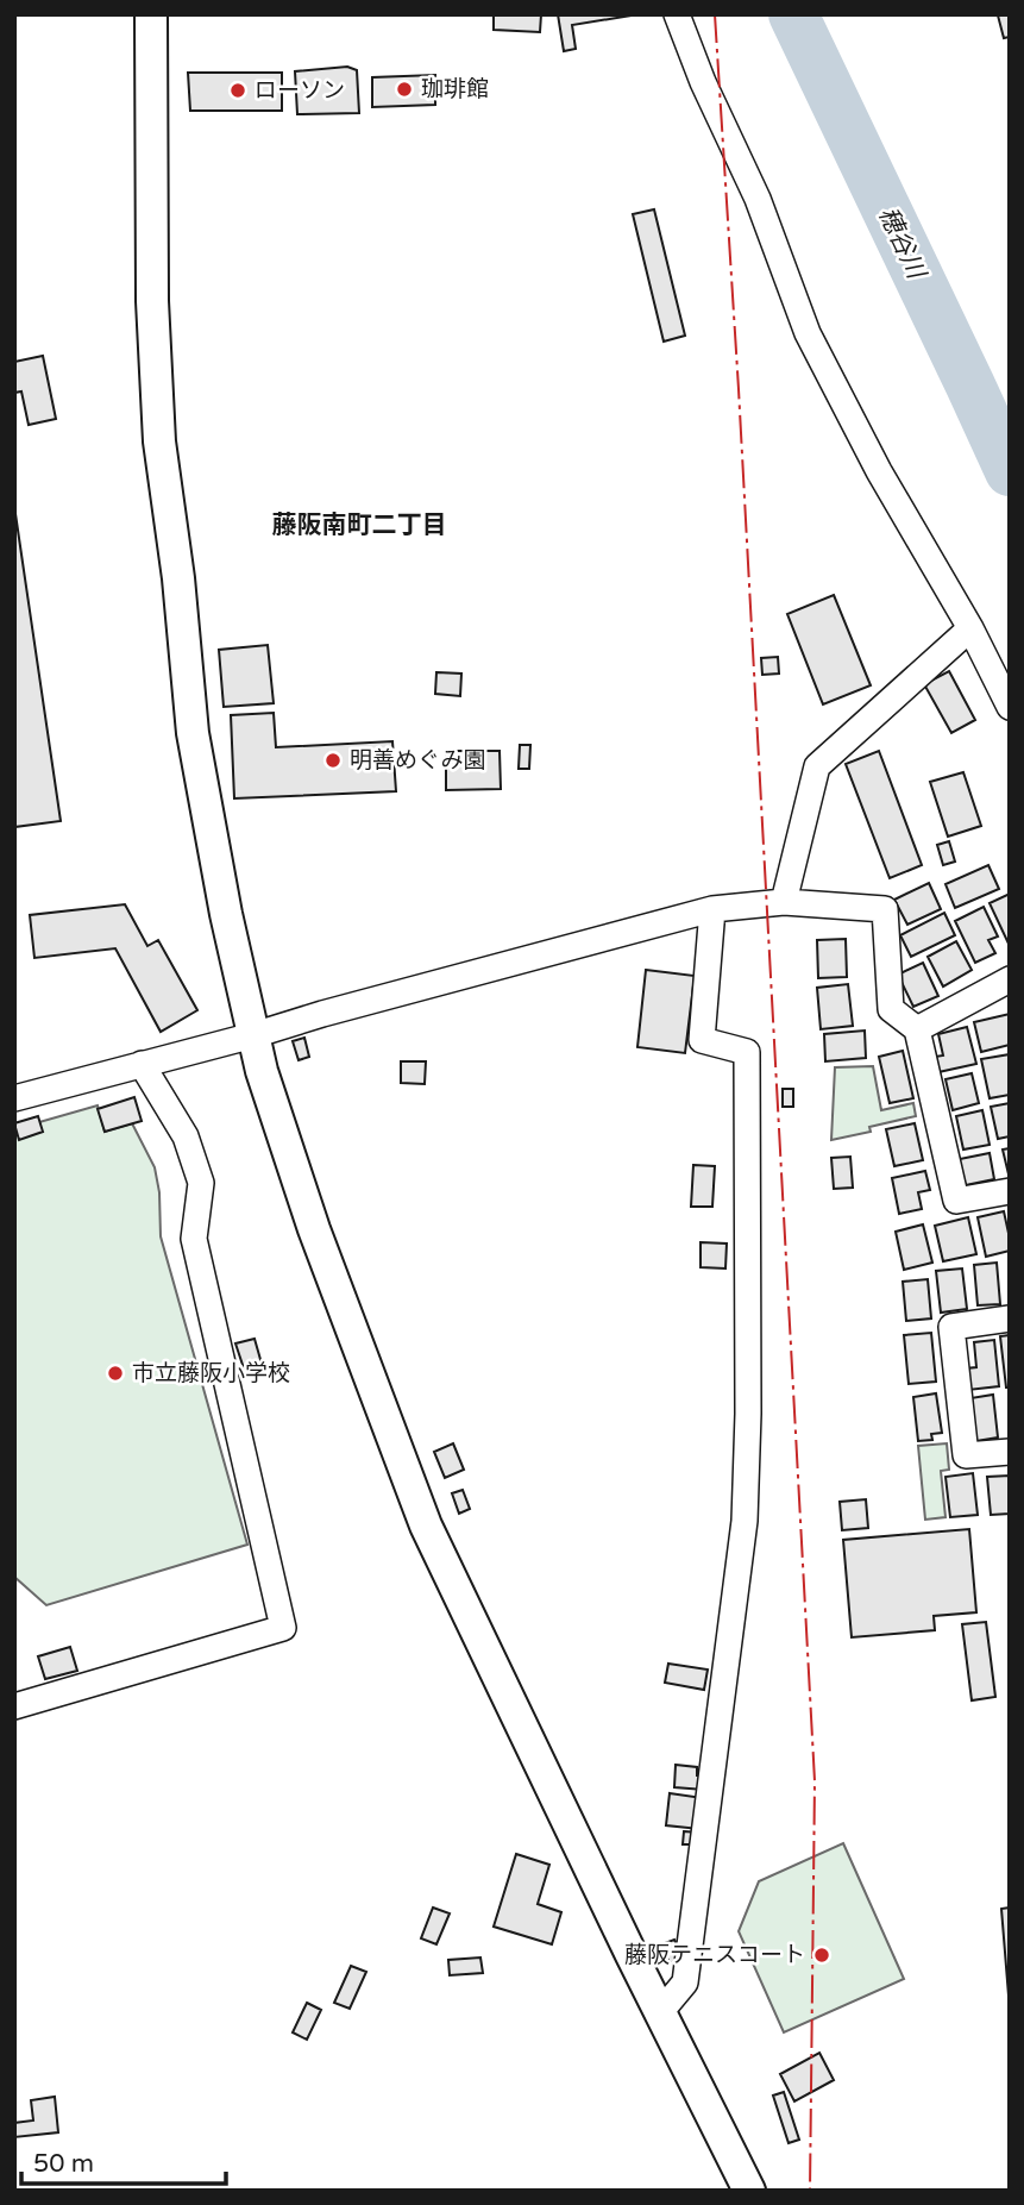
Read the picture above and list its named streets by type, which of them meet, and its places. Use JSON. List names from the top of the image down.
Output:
{
  "districts": ["藤阪南町二丁目"],
  "water": ["穂谷川"],
  "places": [
    "珈琲館",
    "ローソン",
    "明善めぐみ園",
    "市立藤阪小学校",
    "藤阪テニスコート"
  ],
  "scale_bar": "50 m"
}
